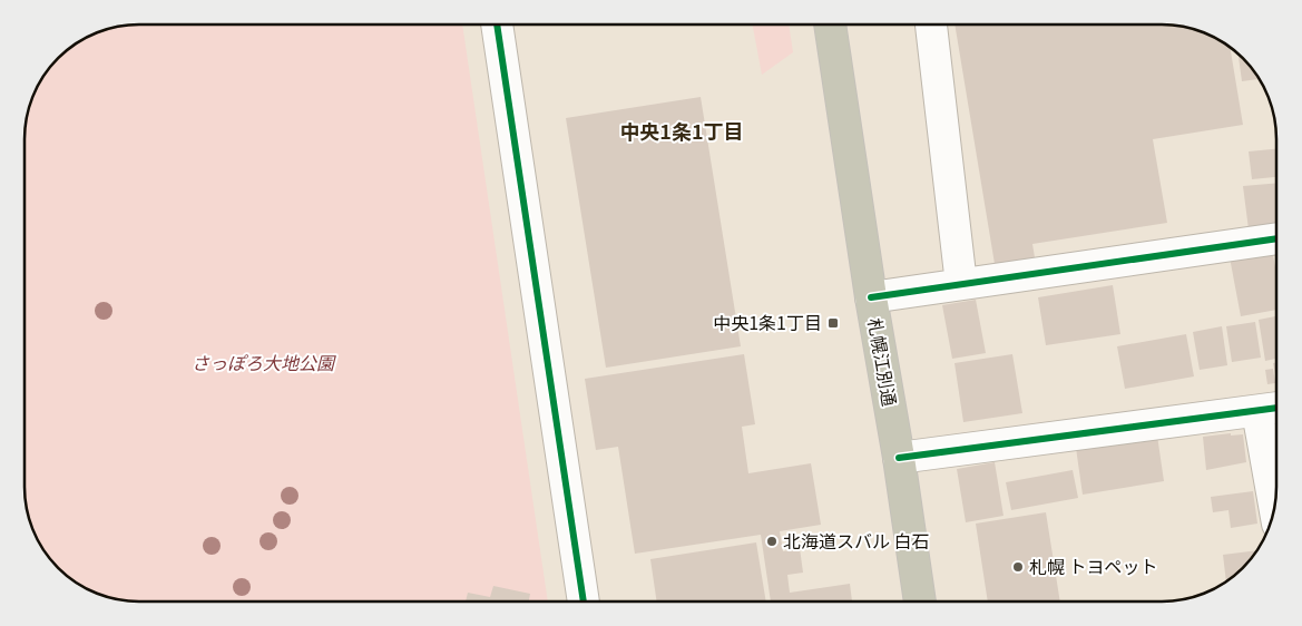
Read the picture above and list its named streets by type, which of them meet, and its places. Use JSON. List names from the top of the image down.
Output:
{
  "streets": {
    "highway": ["札幌江別通"]
  },
  "districts": ["中央1条1丁目"],
  "parks": ["さっぽろ大地公園"],
  "places": {
    "transit": ["中央1条1丁目"],
    "other": ["北海道スバル 白石", "札幌 トヨペット"]
  }
}
